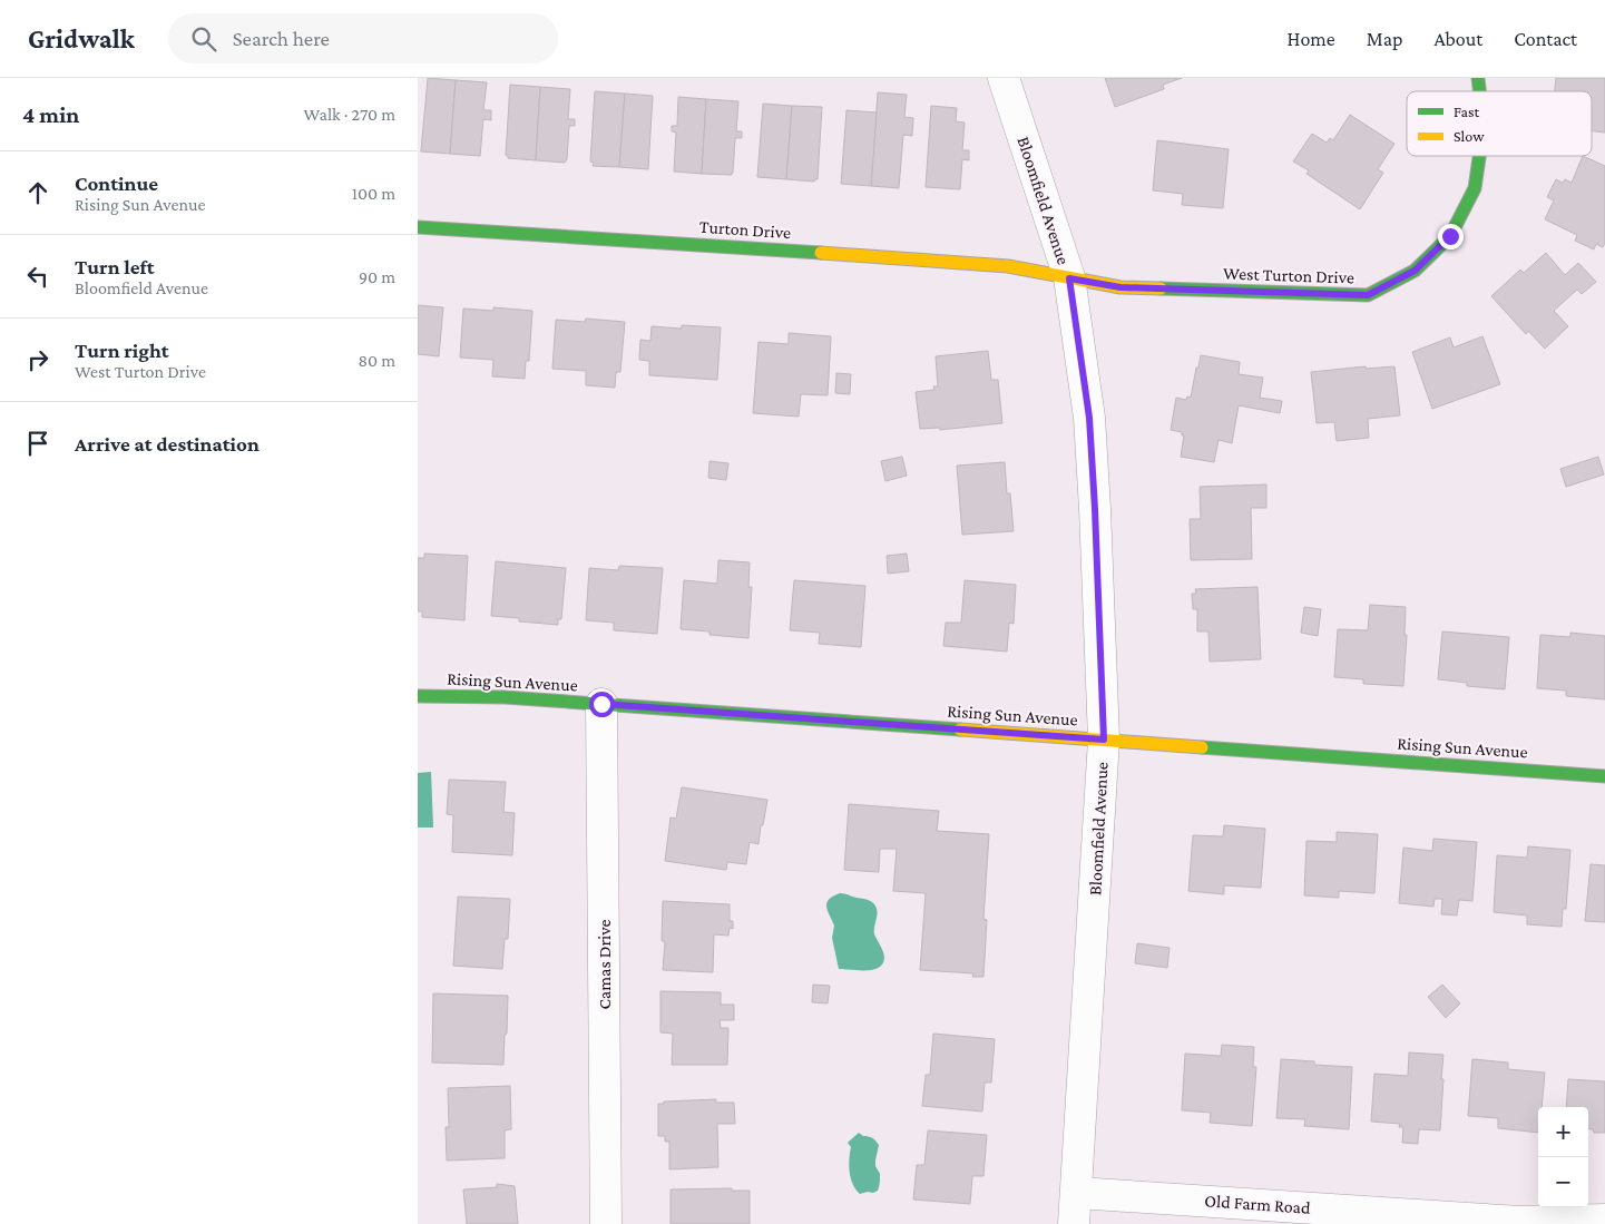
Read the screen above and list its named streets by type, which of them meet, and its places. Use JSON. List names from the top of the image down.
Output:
{
  "streets": {
    "street": [
      "Bloomfield Avenue",
      "Turton Drive",
      "West Turton Drive",
      "Rising Sun Avenue",
      "Camas Drive",
      "Old Farm Road"
    ]
  },
  "crossings": [
    ["Bloomfield Avenue", "Turton Drive"],
    ["Bloomfield Avenue", "West Turton Drive"],
    ["Bloomfield Avenue", "Rising Sun Avenue"],
    ["Bloomfield Avenue", "Old Farm Road"],
    ["Turton Drive", "West Turton Drive"],
    ["Rising Sun Avenue", "Camas Drive"]
  ],
  "legend": ["Fast", "Slow"],
  "page": {
    "header": "Gridwalk",
    "search": "Search here",
    "nav": [
      "Home",
      "Map",
      "About",
      "Contact"
    ],
    "heading": ["4 min", "Walk · 270 m"],
    "list": [
      ["Continue", "Rising Sun Avenue", "100 m"],
      ["Turn left", "Bloomfield Avenue", "90 m"],
      ["Turn right", "West Turton Drive", "80 m"],
      "Arrive at destination"
    ],
    "map_buttons": ["+", "−"]
  }
}
